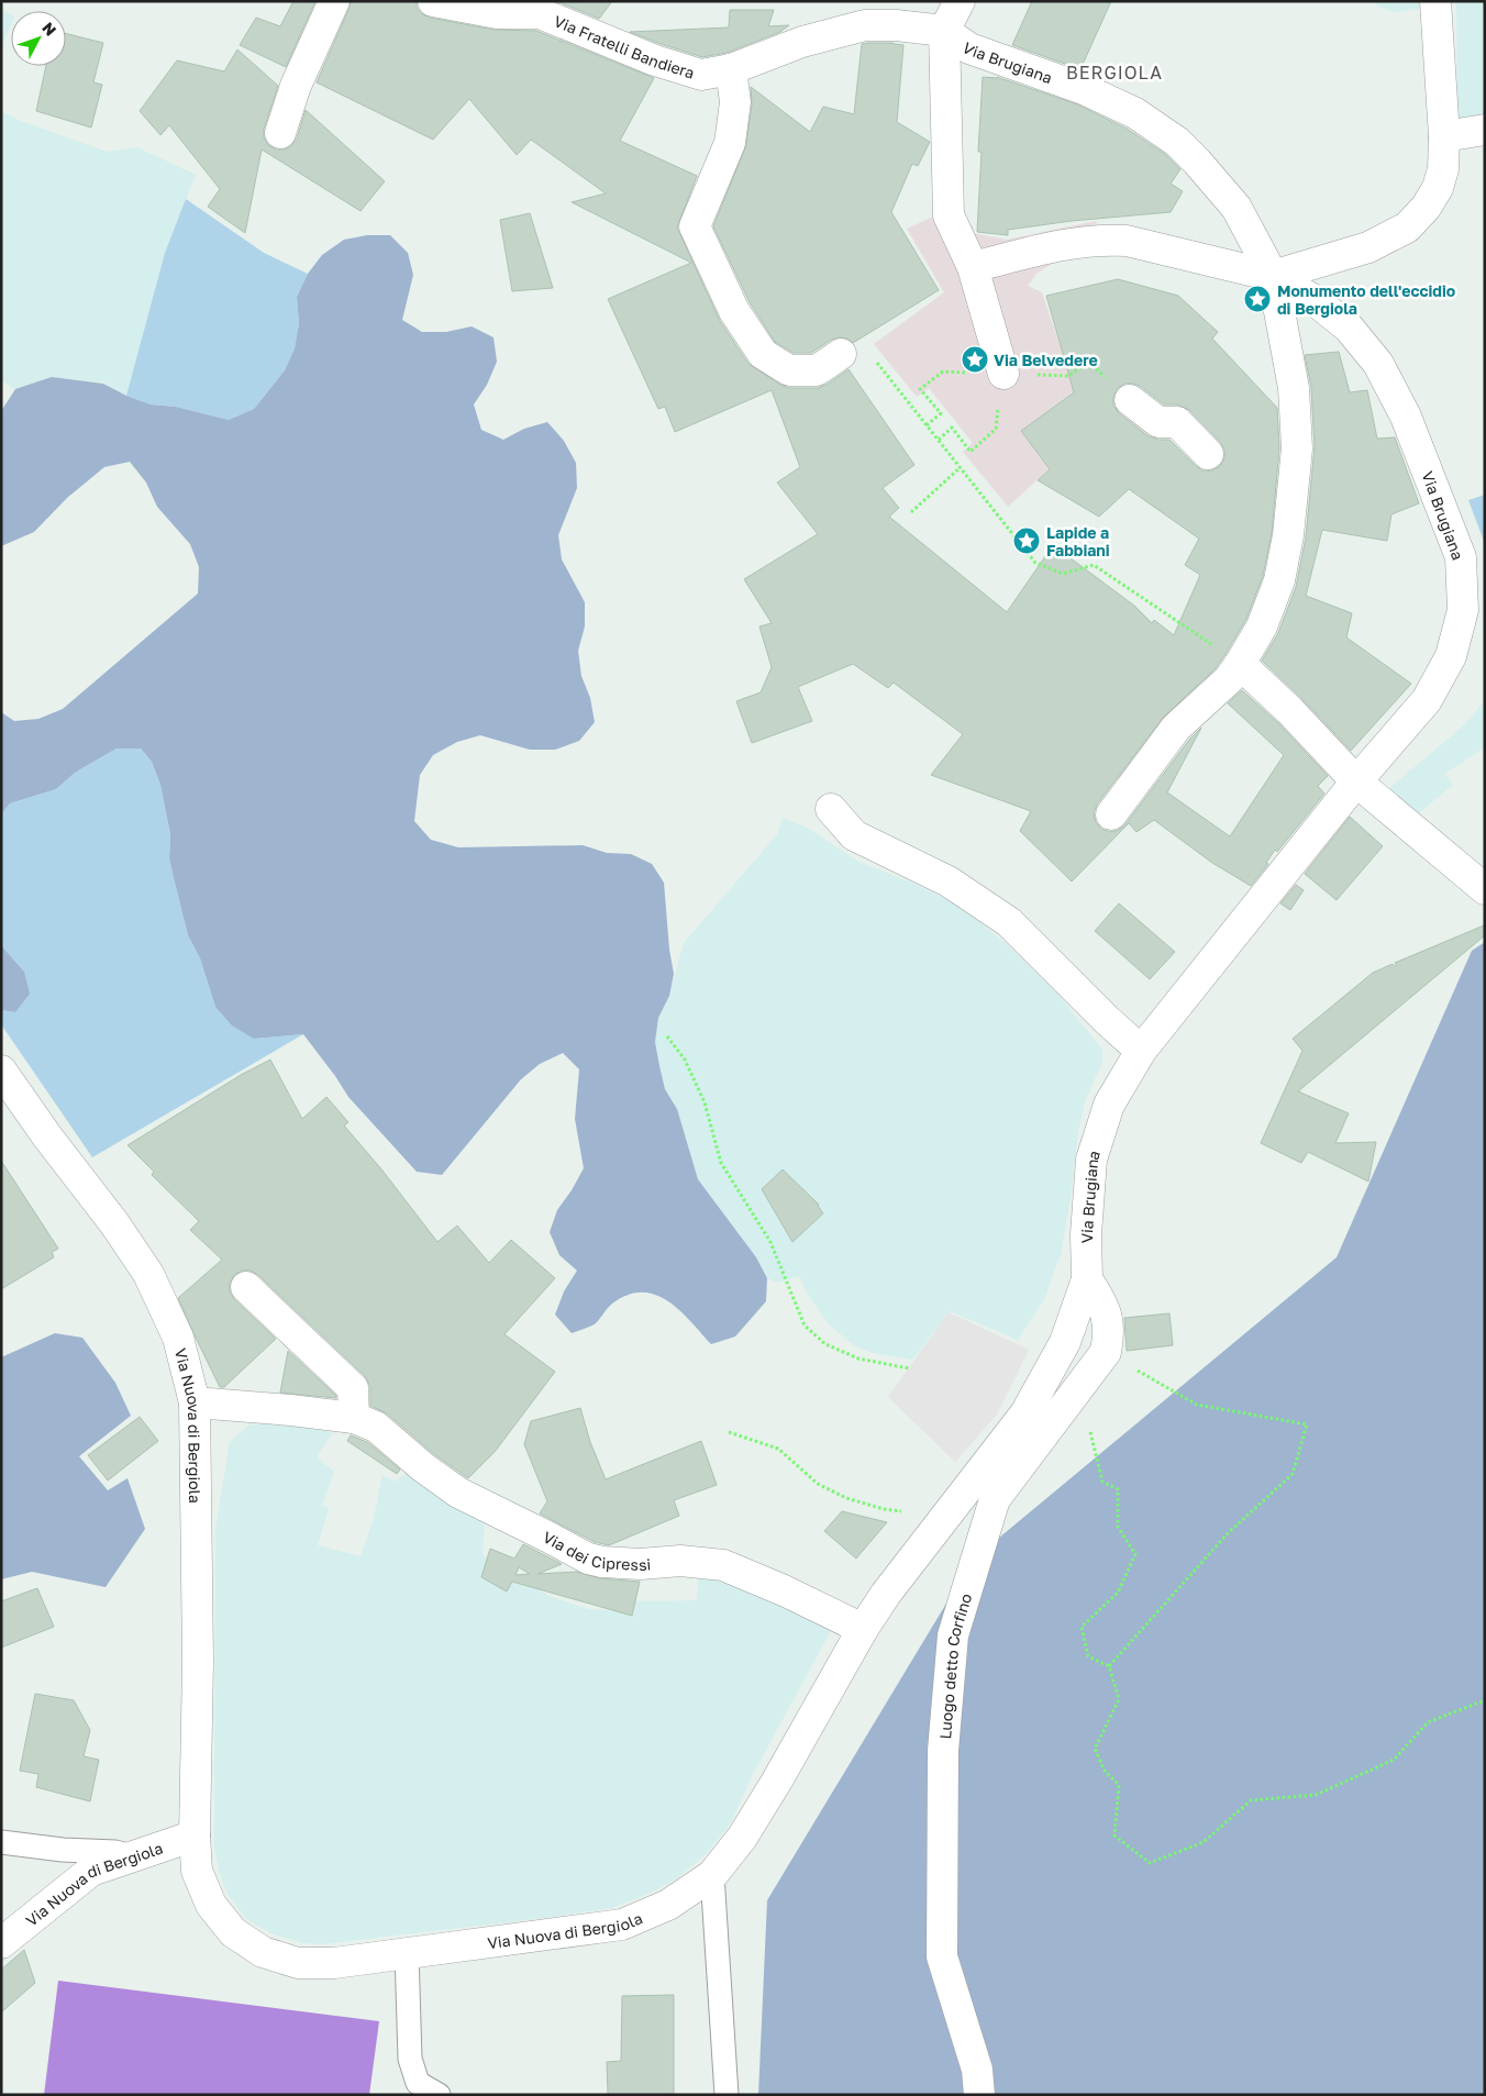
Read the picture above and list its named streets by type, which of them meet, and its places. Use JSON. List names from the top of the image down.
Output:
{
  "streets": {
    "street": [
      "Via Fratelli Bandiera",
      "Via Brugiana",
      "Via Nuova di Bergiola",
      "Via dei Cipressi",
      "Luogo detto Corfino"
    ]
  },
  "crossings": [
    ["Via Fratelli Bandiera", "Via Brugiana"],
    ["Via Brugiana", "Via Nuova di Bergiola"],
    ["Via Brugiana", "Via dei Cipressi"],
    ["Via Nuova di Bergiola", "Via dei Cipressi"]
  ],
  "districts": ["BERGIOLA"],
  "places": {
    "place": ["Monumento dell'eccidio di Bergiola", "Via Belvedere", "Lapide a Fabbiani"]
  },
  "north": "top right"
}
